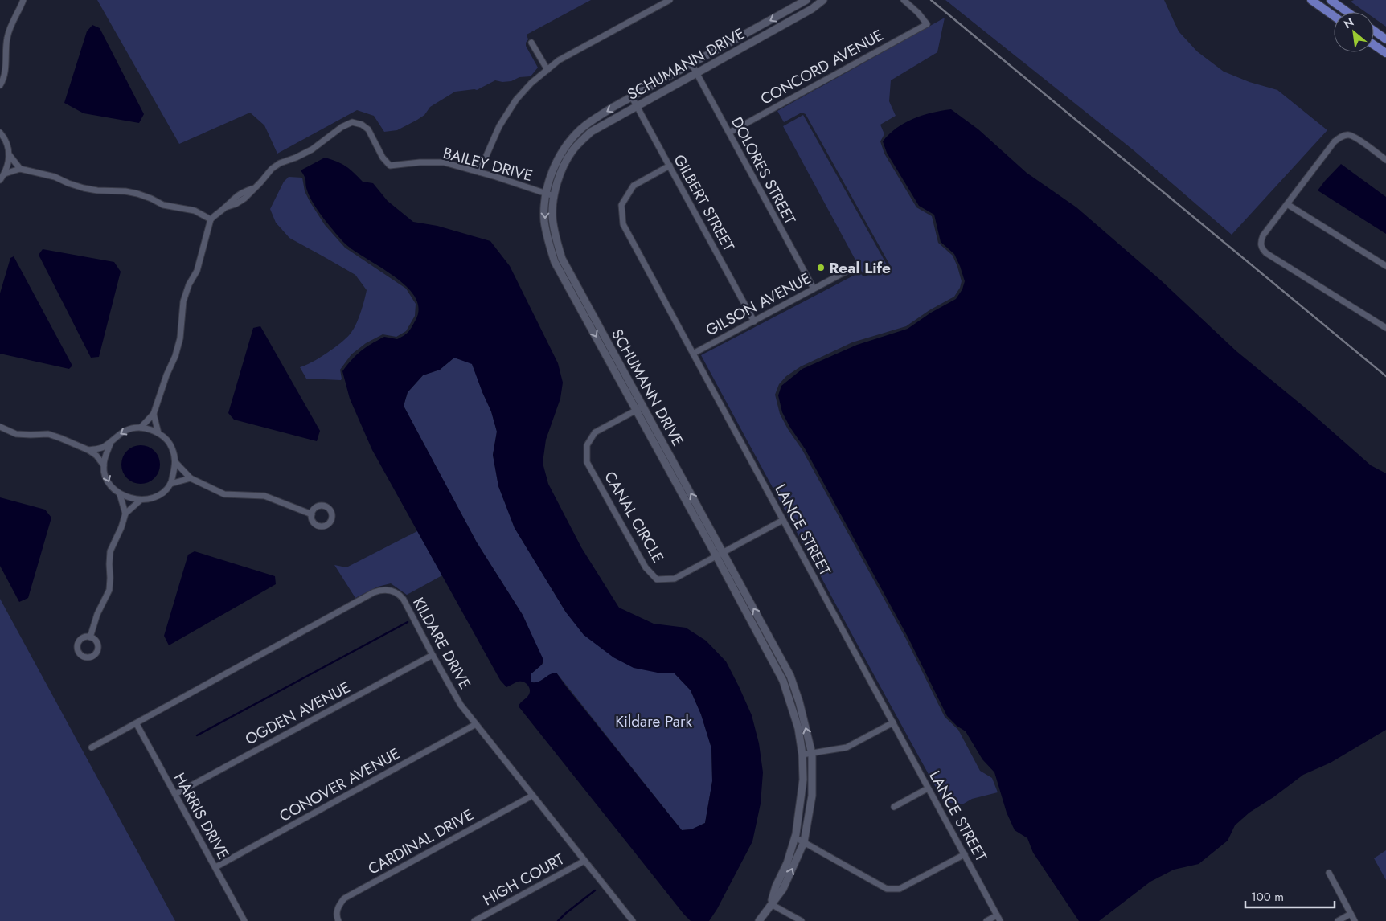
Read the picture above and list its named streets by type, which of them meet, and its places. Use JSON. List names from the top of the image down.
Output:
{
  "streets": {
    "street": [
      "SCHUMANN DRIVE",
      "CONCORD AVENUE",
      "BAILEY DRIVE",
      "DOLORES STREET",
      "GILBERT STREET",
      "GILSON AVENUE",
      "CANAL CIRCLE",
      "LANCE STREET",
      "KILDARE DRIVE",
      "OGDEN AVENUE",
      "CONOVER AVENUE",
      "HARRIS DRIVE",
      "CARDINAL DRIVE",
      "HIGH COURT"
    ]
  },
  "crossings": [
    ["SCHUMANN DRIVE", "BAILEY DRIVE"],
    ["SCHUMANN DRIVE", "DOLORES STREET"],
    ["SCHUMANN DRIVE", "GILBERT STREET"],
    ["SCHUMANN DRIVE", "CANAL CIRCLE"],
    ["CONCORD AVENUE", "DOLORES STREET"],
    ["DOLORES STREET", "GILSON AVENUE"],
    ["GILBERT STREET", "GILSON AVENUE"],
    ["GILBERT STREET", "LANCE STREET"],
    ["GILSON AVENUE", "LANCE STREET"],
    ["CANAL CIRCLE", "LANCE STREET"],
    ["KILDARE DRIVE", "OGDEN AVENUE"],
    ["KILDARE DRIVE", "CONOVER AVENUE"],
    ["KILDARE DRIVE", "HARRIS DRIVE"],
    ["KILDARE DRIVE", "CARDINAL DRIVE"],
    ["KILDARE DRIVE", "HIGH COURT"],
    ["OGDEN AVENUE", "HARRIS DRIVE"],
    ["CONOVER AVENUE", "HARRIS DRIVE"]
  ],
  "parks": ["Kildare Park"],
  "places": ["Real Life"],
  "scale_bar": "100 m",
  "north": "top left"
}
